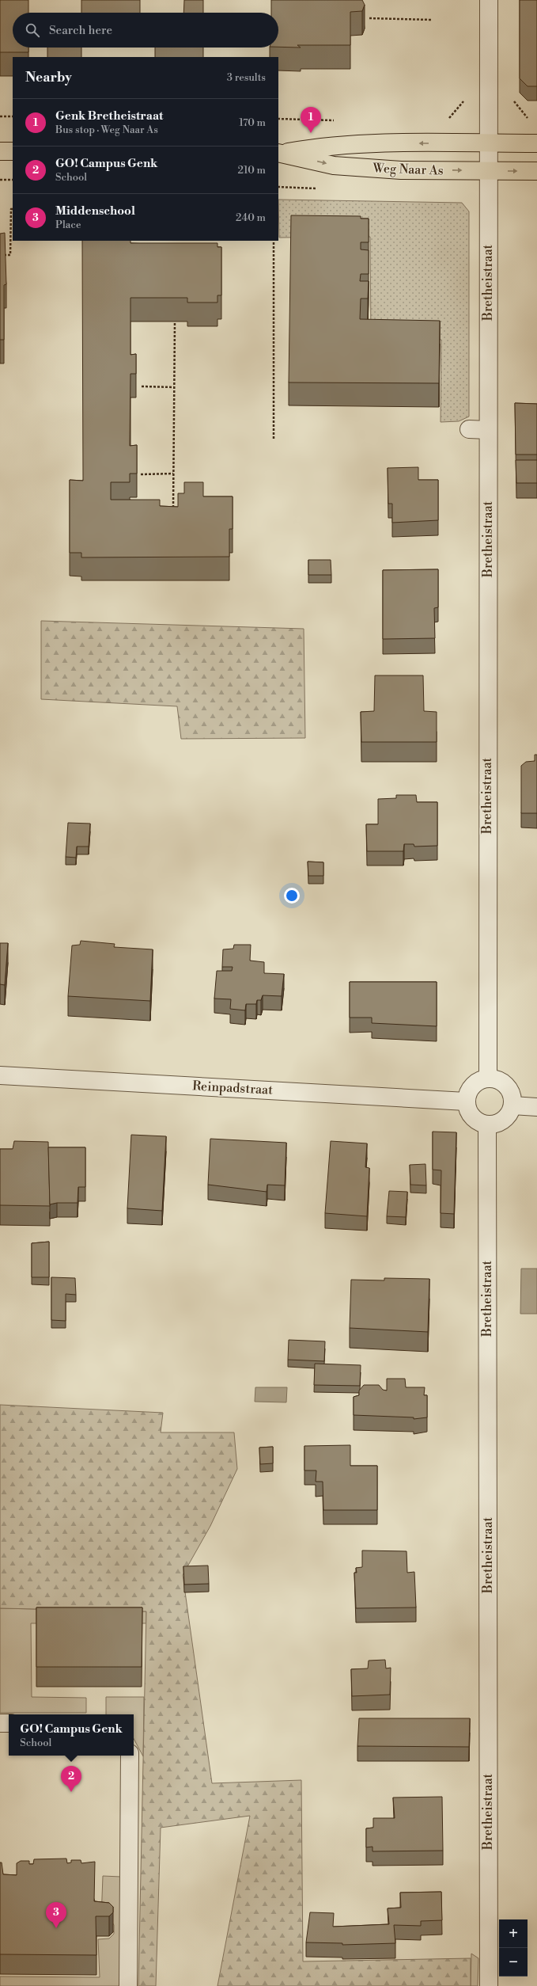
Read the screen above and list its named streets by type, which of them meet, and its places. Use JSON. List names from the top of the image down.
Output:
{
  "streets": {
    "main road": ["Weg Naar As"],
    "street": ["Bretheistraat", "Reinpadstraat"]
  },
  "crossings": [
    ["Weg Naar As", "Bretheistraat"],
    ["Bretheistraat", "Reinpadstraat"]
  ],
  "page": {
    "search": "Search here",
    "heading": ["Nearby", "3 results"],
    "list": [
      {
        "mark": "1",
        "name": "Genk Bretheistraat",
        "note": "Bus stop · Weg Naar As",
        "value": "170 m"
      },
      {
        "mark": "2",
        "name": "GO! Campus Genk",
        "note": "School",
        "value": "210 m"
      },
      {
        "mark": "3",
        "name": "Middenschool",
        "note": "Place",
        "value": "240 m"
      }
    ],
    "pins": ["1", "2", "3"],
    "popup": ["GO! Campus Genk", "School"],
    "map_buttons": ["+", "−"]
  }
}
